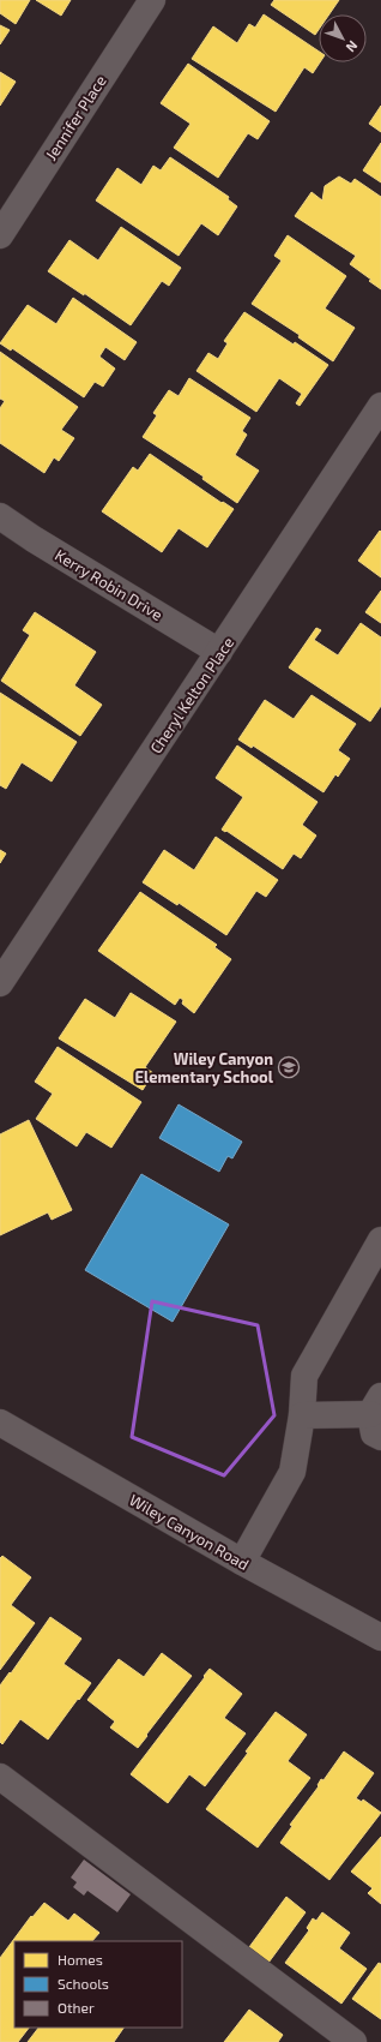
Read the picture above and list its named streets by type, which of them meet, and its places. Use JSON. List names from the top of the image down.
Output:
{
  "streets": {
    "street": [
      "Jennifer Place",
      "Kerry Robin Drive",
      "Cheryl Kelton Place",
      "Wiley Canyon Road"
    ]
  },
  "crossings": [
    ["Kerry Robin Drive", "Cheryl Kelton Place"]
  ],
  "places": {
    "school or university": ["Wiley Canyon Elementary School"]
  },
  "legend": ["Homes", "Schools", "Other"],
  "north": "bottom right"
}
